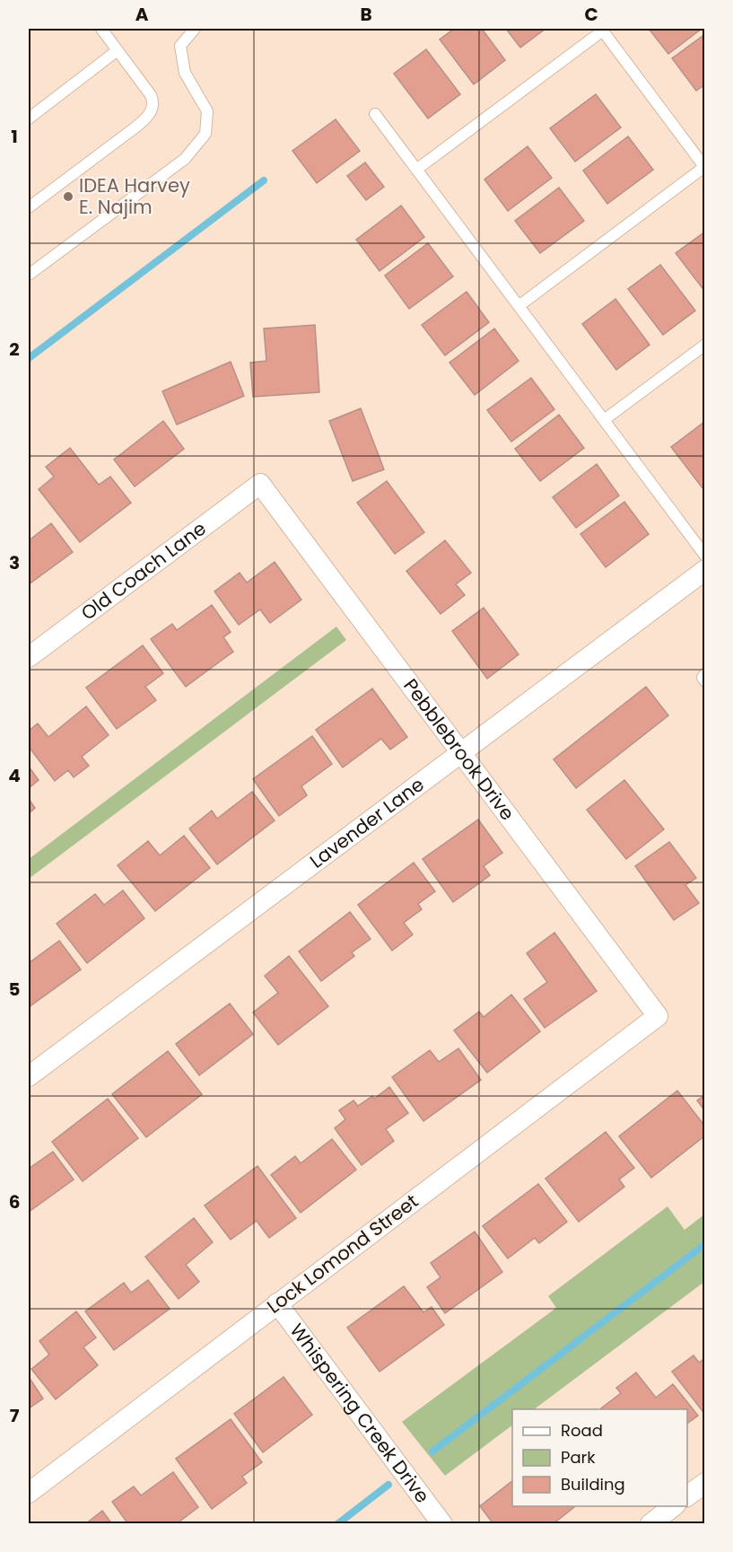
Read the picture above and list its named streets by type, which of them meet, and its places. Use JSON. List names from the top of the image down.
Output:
{
  "streets": {
    "street": [
      "Old Coach Lane",
      "Pebblebrook Drive",
      "Lavender Lane",
      "Lock Lomond Street",
      "Whispering Creek Drive"
    ]
  },
  "crossings": [
    ["Old Coach Lane", "Pebblebrook Drive"],
    ["Pebblebrook Drive", "Lavender Lane"],
    ["Pebblebrook Drive", "Lock Lomond Street"],
    ["Lock Lomond Street", "Whispering Creek Drive"]
  ],
  "places": ["IDEA Harvey E. Najim"],
  "legend": ["Road", "Park", "Building"],
  "grid": {
    "columns": ["A", "B", "C"],
    "rows": [
      "1",
      "2",
      "3",
      "4",
      "5",
      "6",
      "7"
    ]
  }
}
